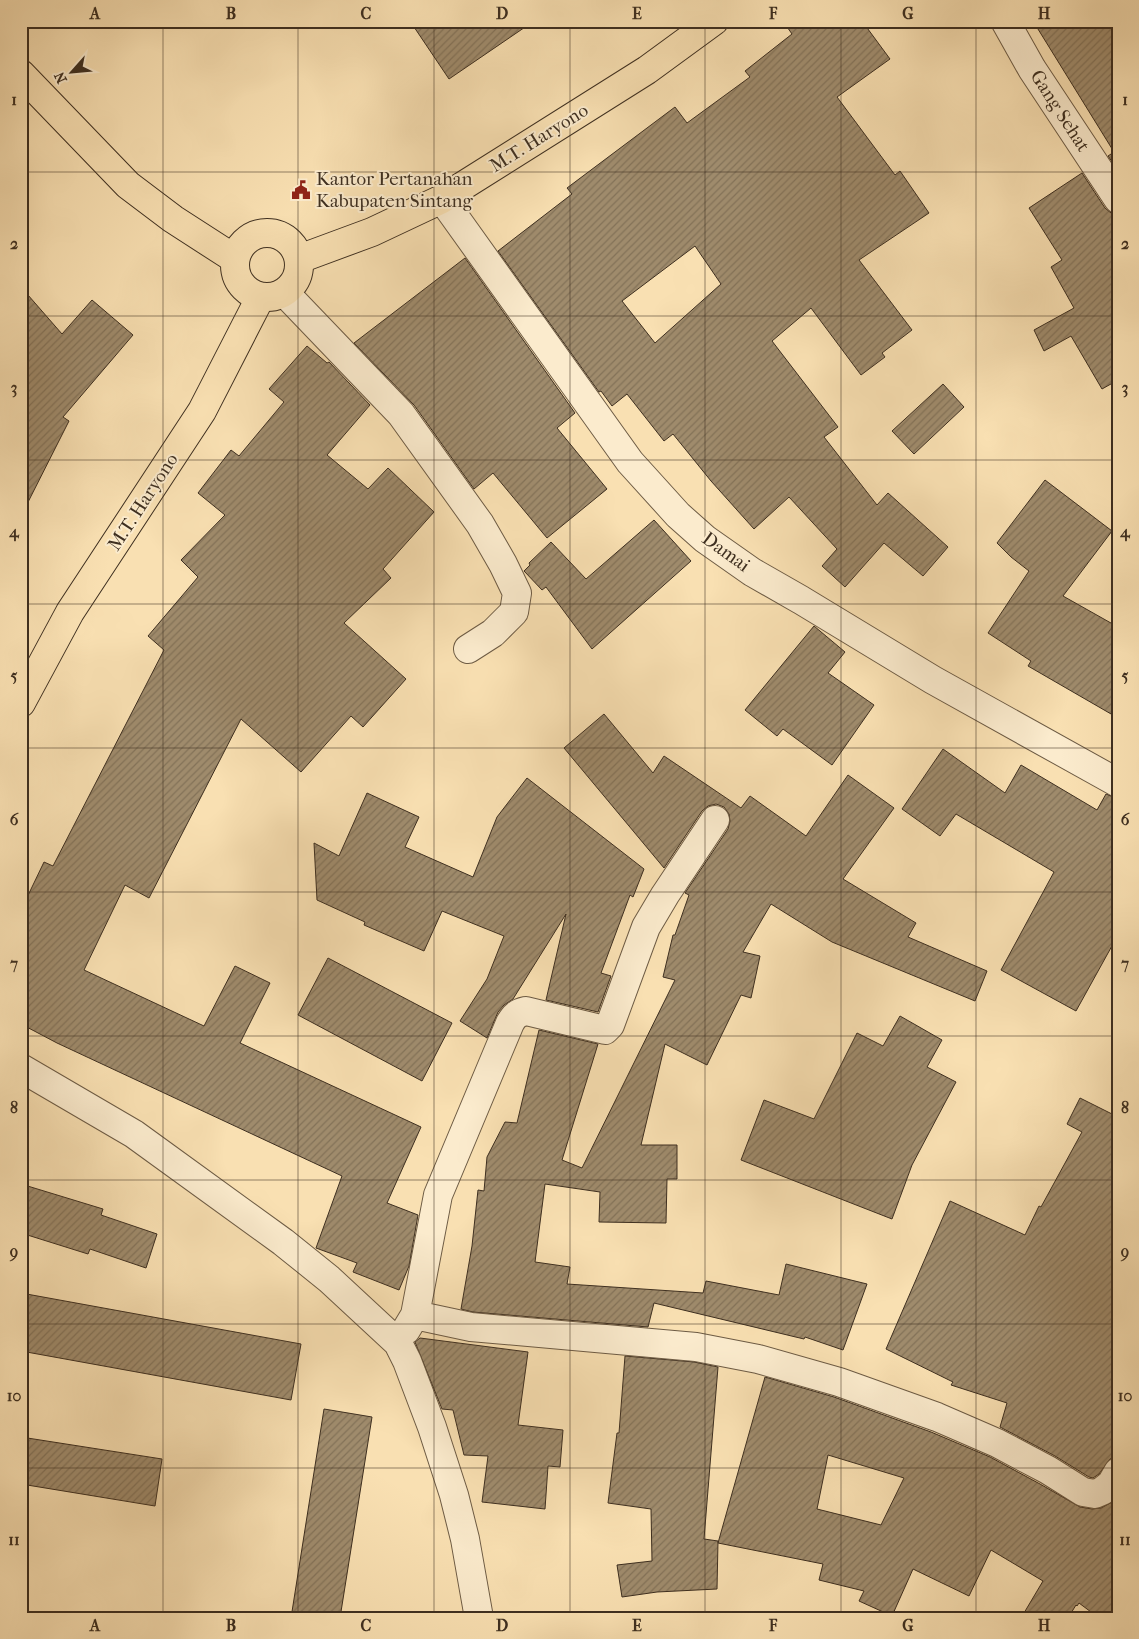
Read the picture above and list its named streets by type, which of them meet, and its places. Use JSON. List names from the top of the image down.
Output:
{
  "streets": {
    "main road": ["M.T. Haryono"],
    "street": ["Gang Sehat", "Damai"]
  },
  "crossings": [
    ["M.T. Haryono", "Damai"]
  ],
  "places": {
    "public building": ["Kantor Pertanahan Kabupaten Sintang"]
  },
  "north": "bottom left",
  "grid": {
    "columns": [
      "A",
      "B",
      "C",
      "D",
      "E",
      "F",
      "G",
      "H"
    ],
    "rows": [
      "1",
      "2",
      "3",
      "4",
      "5",
      "6",
      "7",
      "8",
      "9",
      "10",
      "11"
    ]
  }
}
